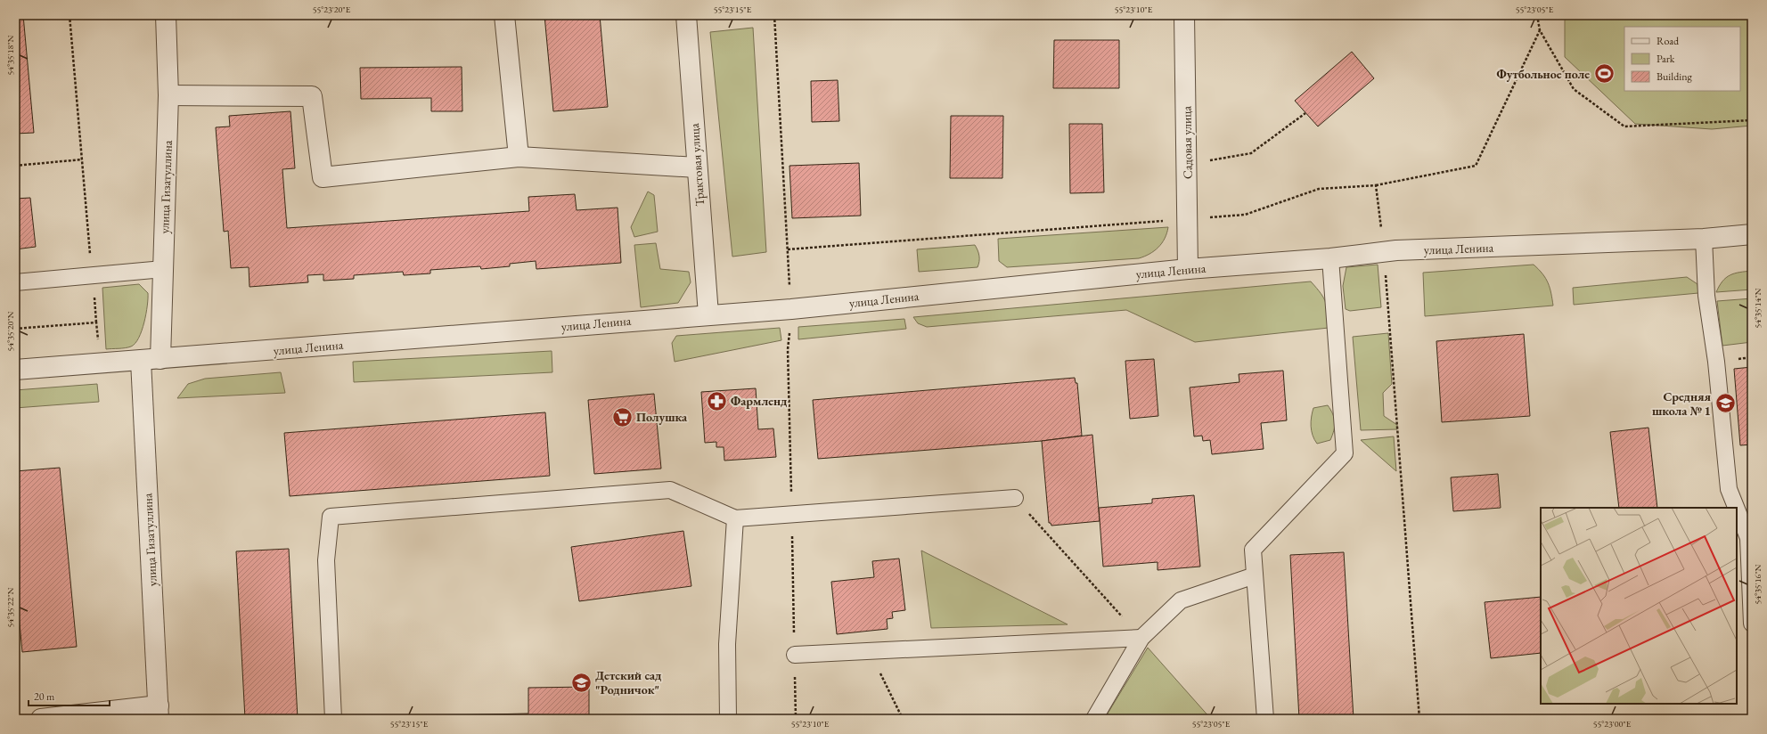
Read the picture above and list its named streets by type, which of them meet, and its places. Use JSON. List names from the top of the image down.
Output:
{
  "streets": {
    "street": [
      "Садовая улица",
      "Трактовая улица",
      "улица Гизатуллина",
      "улица Ленина"
    ]
  },
  "crossings": [
    ["Садовая улица", "улица Ленина"],
    ["Трактовая улица", "улица Ленина"],
    ["улица Гизатуллина", "улица Ленина"]
  ],
  "places": {
    "sports": ["Футбольное поле"],
    "pharmacy": ["Фармленд"],
    "school or university": ["Средняя школа № 1", "Детский сад \"Родничок\""],
    "supermarket": ["Полушка"]
  },
  "legend": ["Road", "Park", "Building"],
  "scale_bar": "20 m",
  "coordinates": [
    "55°23'20\"E",
    "55°23'15\"E",
    "55°23'10\"E",
    "55°23'05\"E",
    "54°35'18\"N",
    "54°35'14\"N",
    "54°35'20\"N",
    "54°35'16\"N",
    "54°35'22\"N",
    "55°23'00\"E"
  ]
}
